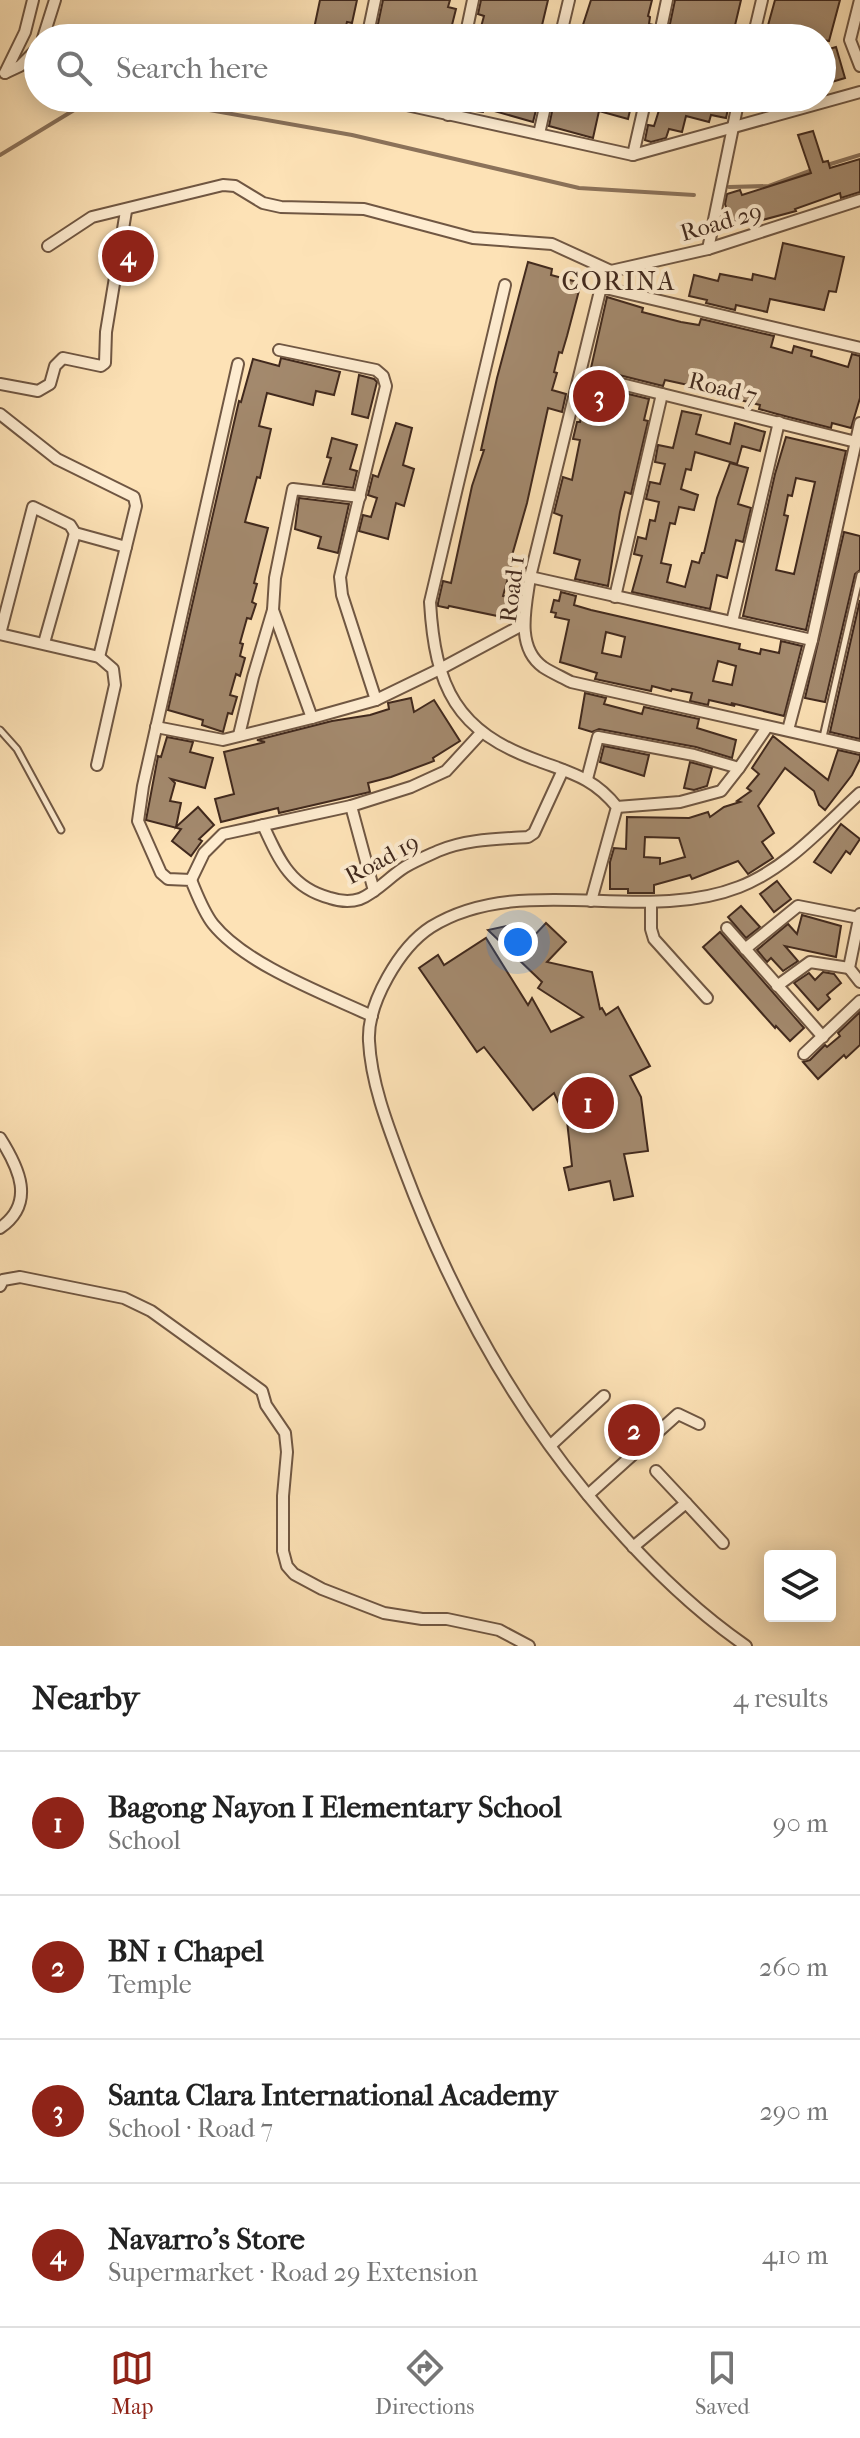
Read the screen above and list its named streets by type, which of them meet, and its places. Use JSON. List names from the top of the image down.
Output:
{
  "streets": {
    "street": [
      "Road 29",
      "Road 7",
      "Road 1",
      "Road 19"
    ]
  },
  "crossings": [
    ["Road 7", "Road 1"]
  ],
  "districts": ["CORINA"],
  "page": {
    "search": "Search here",
    "pins": [
      "4",
      "3",
      "1",
      "2"
    ],
    "heading": ["Nearby", "4 results"],
    "list": [
      {
        "mark": "1",
        "name": "Bagong Nayon I Elementary School",
        "note": "School",
        "value": "90 m"
      },
      {
        "mark": "2",
        "name": "BN 1 Chapel",
        "note": "Temple",
        "value": "260 m"
      },
      {
        "mark": "3",
        "name": "Santa Clara International Academy",
        "note": "School · Road 7",
        "value": "290 m"
      },
      {
        "mark": "4",
        "name": "Navarro's Store",
        "note": "Supermarket · Road 29 Extension",
        "value": "410 m"
      }
    ],
    "nav": ["Map", "Directions", "Saved"]
  }
}
